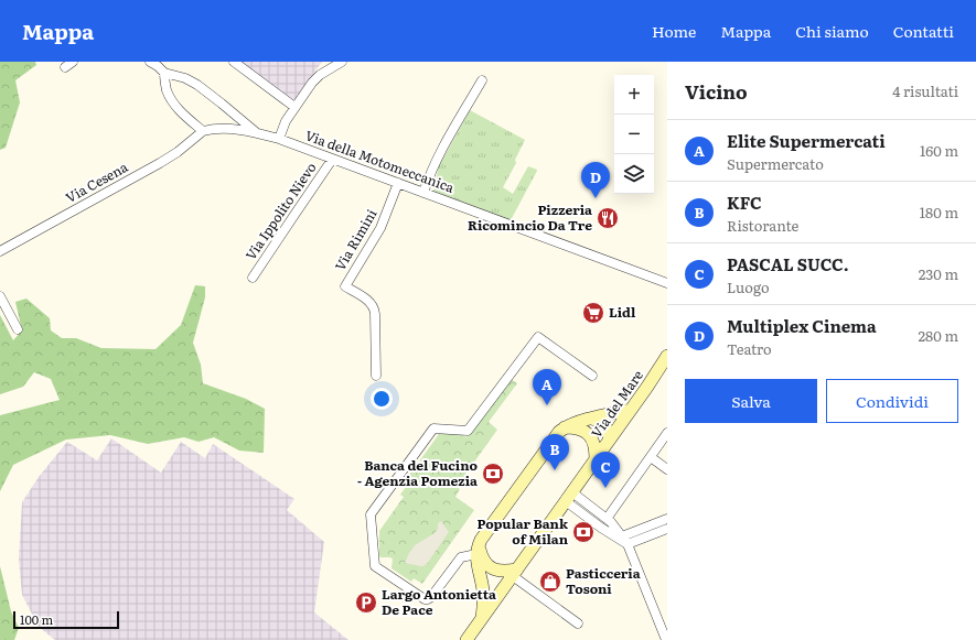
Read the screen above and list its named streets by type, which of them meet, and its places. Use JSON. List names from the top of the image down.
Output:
{
  "streets": {
    "main road": ["Via del Mare"],
    "street": [
      "Via della Motomeccanica",
      "Via Cesena",
      "Via Ippolito Nievo",
      "Via Rimini"
    ]
  },
  "crossings": [
    ["Via della Motomeccanica", "Via Cesena"],
    ["Via della Motomeccanica", "Via Ippolito Nievo"],
    ["Via della Motomeccanica", "Via Rimini"]
  ],
  "places": {
    "restaurant": ["Pizzeria Ricomincio Da Tre"],
    "supermarket": ["Lidl"],
    "bank": ["Banca del Fucino - Agenzia Pomezia", "Popular Bank of Milan"],
    "shop": ["Pasticceria Tosoni"],
    "parking": ["Largo Antonietta De Pace"]
  },
  "scale_bar": "100 m",
  "page": {
    "header": "Mappa",
    "nav": [
      "Home",
      "Mappa",
      "Chi siamo",
      "Contatti"
    ],
    "heading": ["Vicino", "4 risultati"],
    "map_buttons": ["+", "−"],
    "list": [
      {
        "mark": "A",
        "name": "Elite Supermercati",
        "note": "Supermercato",
        "value": "160 m"
      },
      {
        "mark": "B",
        "name": "KFC",
        "note": "Ristorante",
        "value": "180 m"
      },
      {
        "mark": "C",
        "name": "PASCAL SUCC.",
        "note": "Luogo",
        "value": "230 m"
      },
      {
        "mark": "D",
        "name": "Multiplex Cinema",
        "note": "Teatro",
        "value": "280 m"
      }
    ],
    "pins": [
      "D",
      "A",
      "B",
      "C"
    ],
    "buttons": ["Salva", "Condividi"],
    "scale": "100 m"
  }
}
